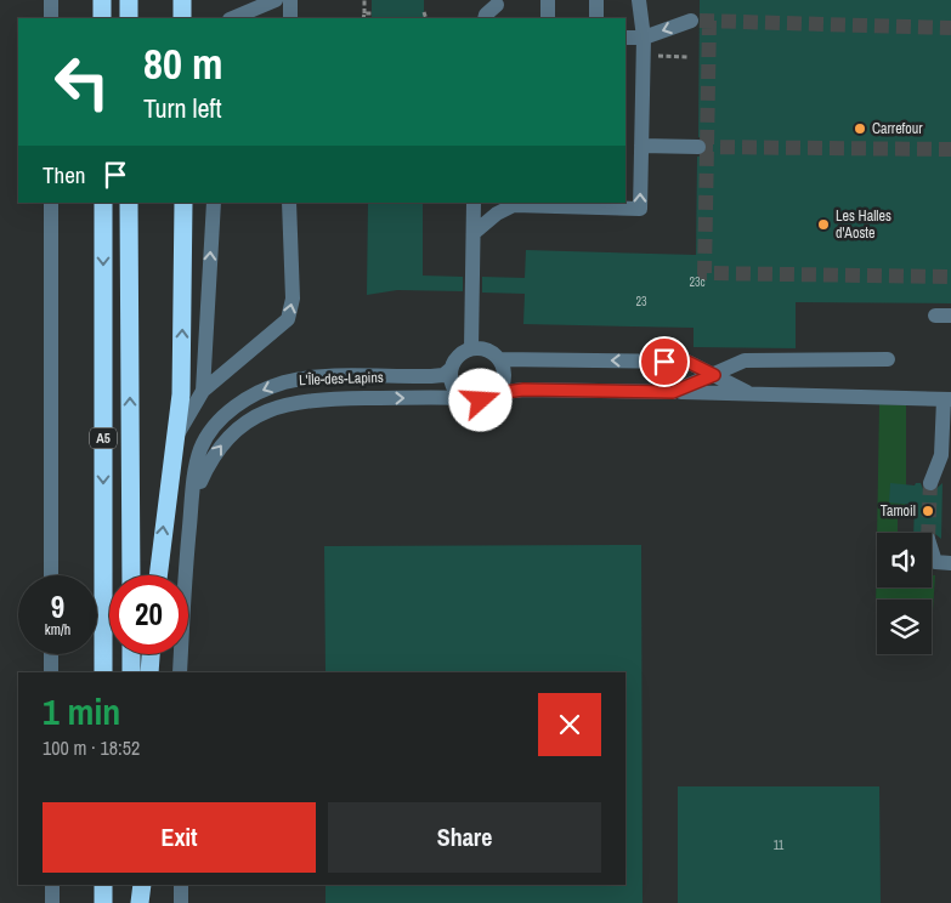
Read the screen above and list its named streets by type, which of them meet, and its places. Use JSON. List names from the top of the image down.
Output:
{
  "streets": {
    "highway": ["A5"],
    "lane": ["L'Île-des-Lapins"]
  },
  "places": ["Carrefour", "Les Halles d'Aoste", "Tamoil"],
  "house_numbers": ["23c", "23", "11"],
  "page": {
    "turn": ["80 m", "Turn left"],
    "then": "Then",
    "speed": "9 km/h",
    "limit": "20",
    "heading": ["1 min", "100 m · 18:52"],
    "buttons": ["Exit", "Share"]
  }
}
